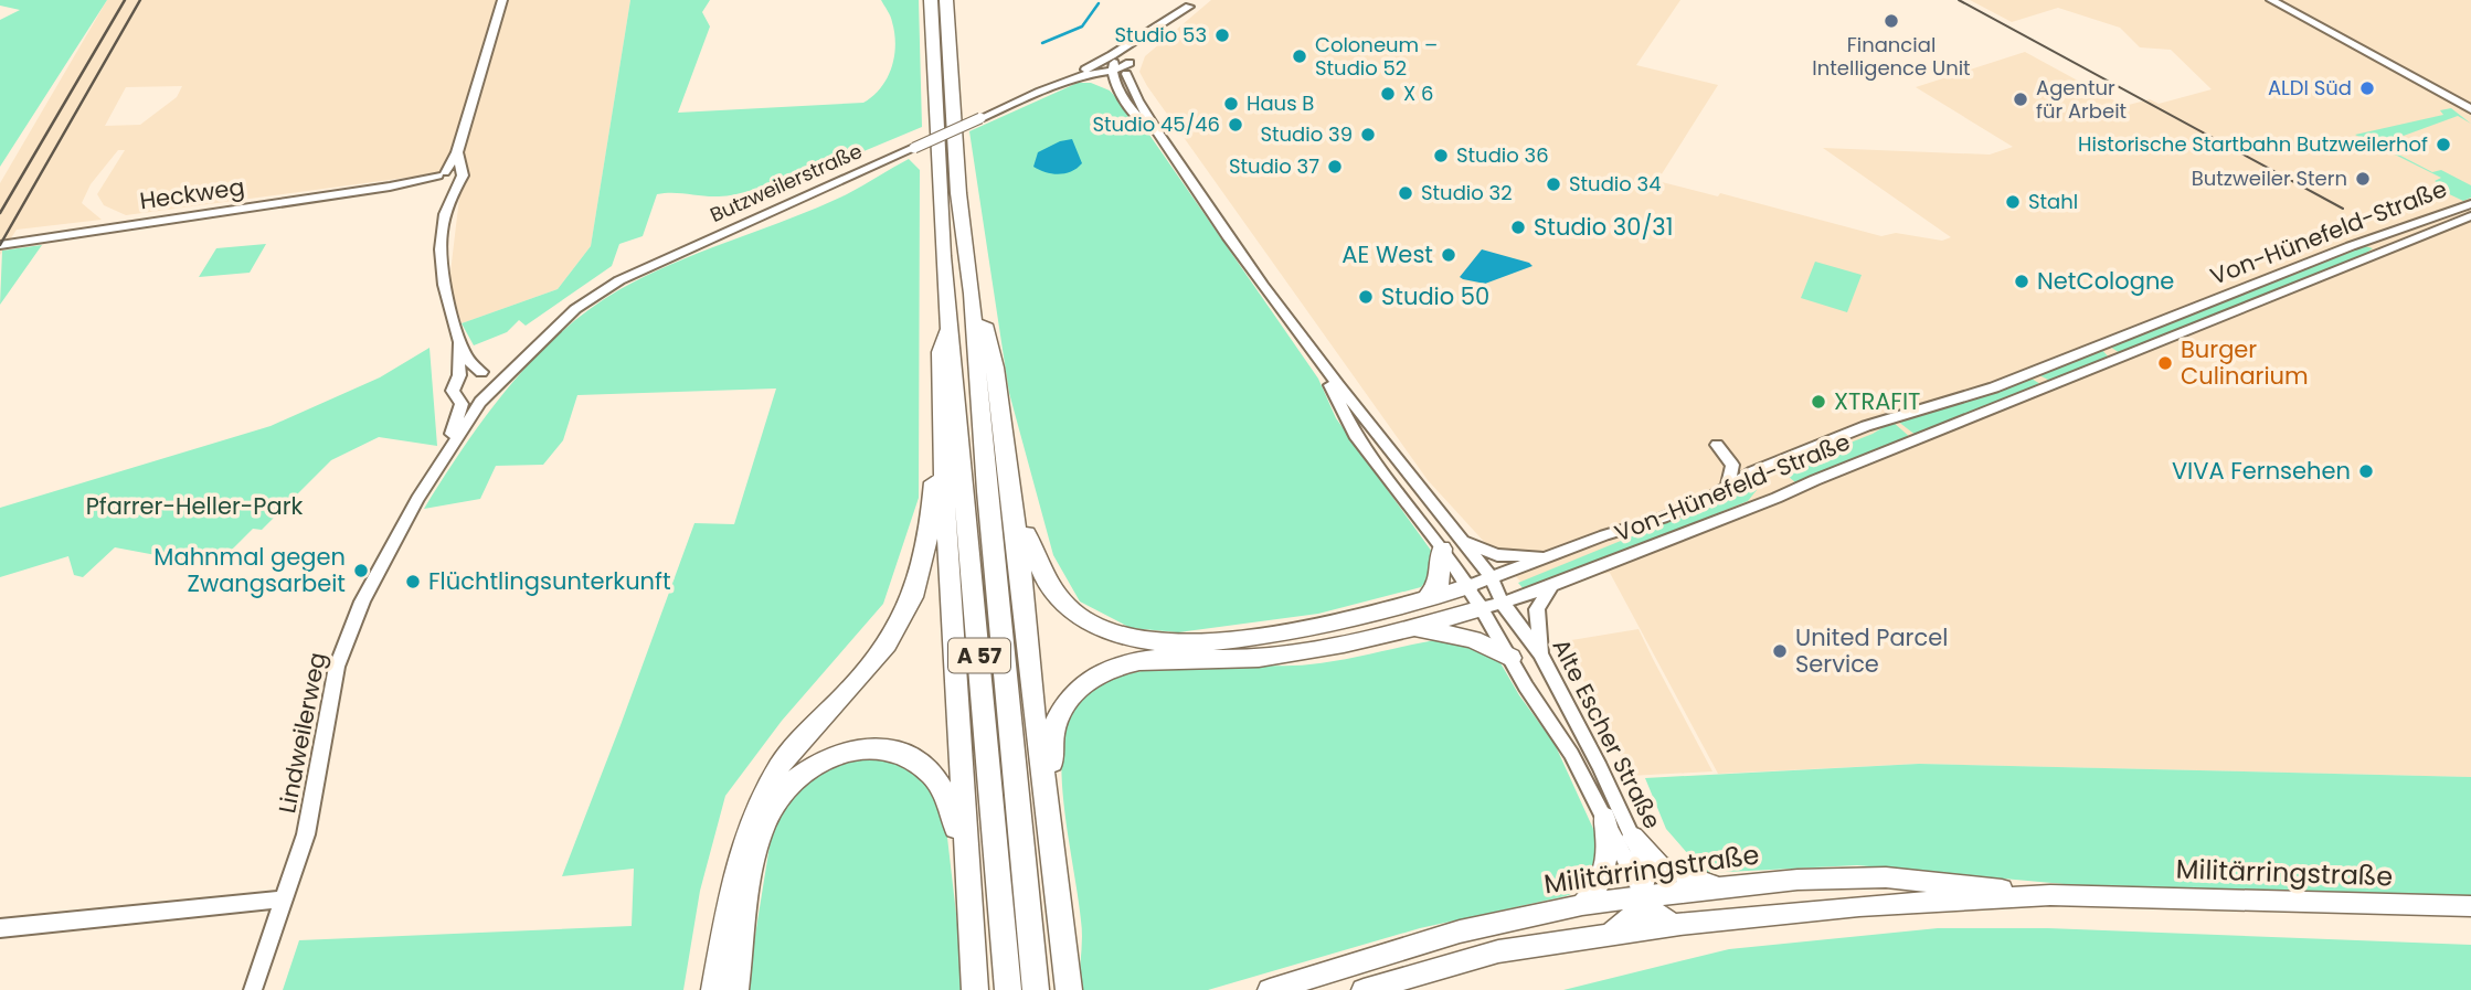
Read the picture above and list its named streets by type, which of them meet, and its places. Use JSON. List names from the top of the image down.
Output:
{
  "streets": {
    "highway": ["A 57"],
    "main road": ["Militärringstraße"],
    "street": [
      "Butzweilerstraße",
      "Heckweg",
      "Von-Hünefeld-Straße",
      "Lindweilerweg",
      "Alte Escher Straße"
    ]
  },
  "crossings": [
    ["Butzweilerstraße", "Lindweilerweg"],
    ["Butzweilerstraße", "Alte Escher Straße"],
    ["Von-Hünefeld-Straße", "Alte Escher Straße"],
    ["Alte Escher Straße", "Militärringstraße"]
  ],
  "parks": ["Pfarrer-Heller-Park"],
  "places": [
    "Financial Intelligence Unit",
    "Studio 53",
    "Coloneum – Studio 52",
    "ALDI Süd",
    "X 6",
    "Agentur für Arbeit",
    "Haus B",
    "Studio 45/46",
    "Studio 39",
    "Historische Startbahn Butzweilerhof",
    "Studio 36",
    "Studio 37",
    "Butzweiler Stern",
    "Studio 34",
    "Studio 32",
    "Stahl",
    "Studio 30/31",
    "AE West",
    "NetCologne",
    "Studio 50",
    "Burger Culinarium",
    "XTRAFIT",
    "VIVA Fernsehen",
    "Mahnmal gegen Zwangsarbeit",
    "Flüchtlingsunterkunft",
    "United Parcel Service"
  ]
}
